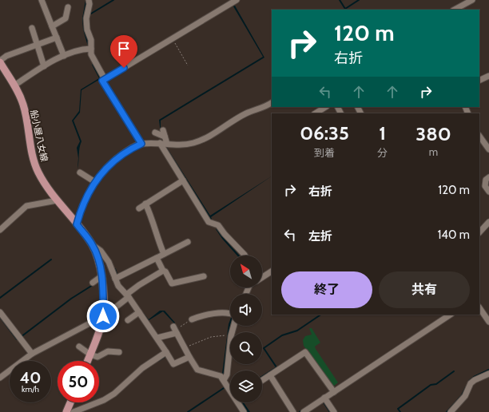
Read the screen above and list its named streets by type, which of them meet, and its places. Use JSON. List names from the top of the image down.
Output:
{
  "streets": {
    "main road": ["船小屋八女線"]
  },
  "north": "top left",
  "page": {
    "turn": ["120 m", "右折"],
    "eta": [
      "06:35",
      "到着",
      "1",
      "分",
      "380",
      "m"
    ],
    "list": [
      {
        "name": "右折",
        "value": "120 m"
      },
      {
        "name": "左折",
        "value": "140 m"
      }
    ],
    "buttons": ["終了", "共有"],
    "speed": "40 km/h",
    "limit": "50"
  }
}
